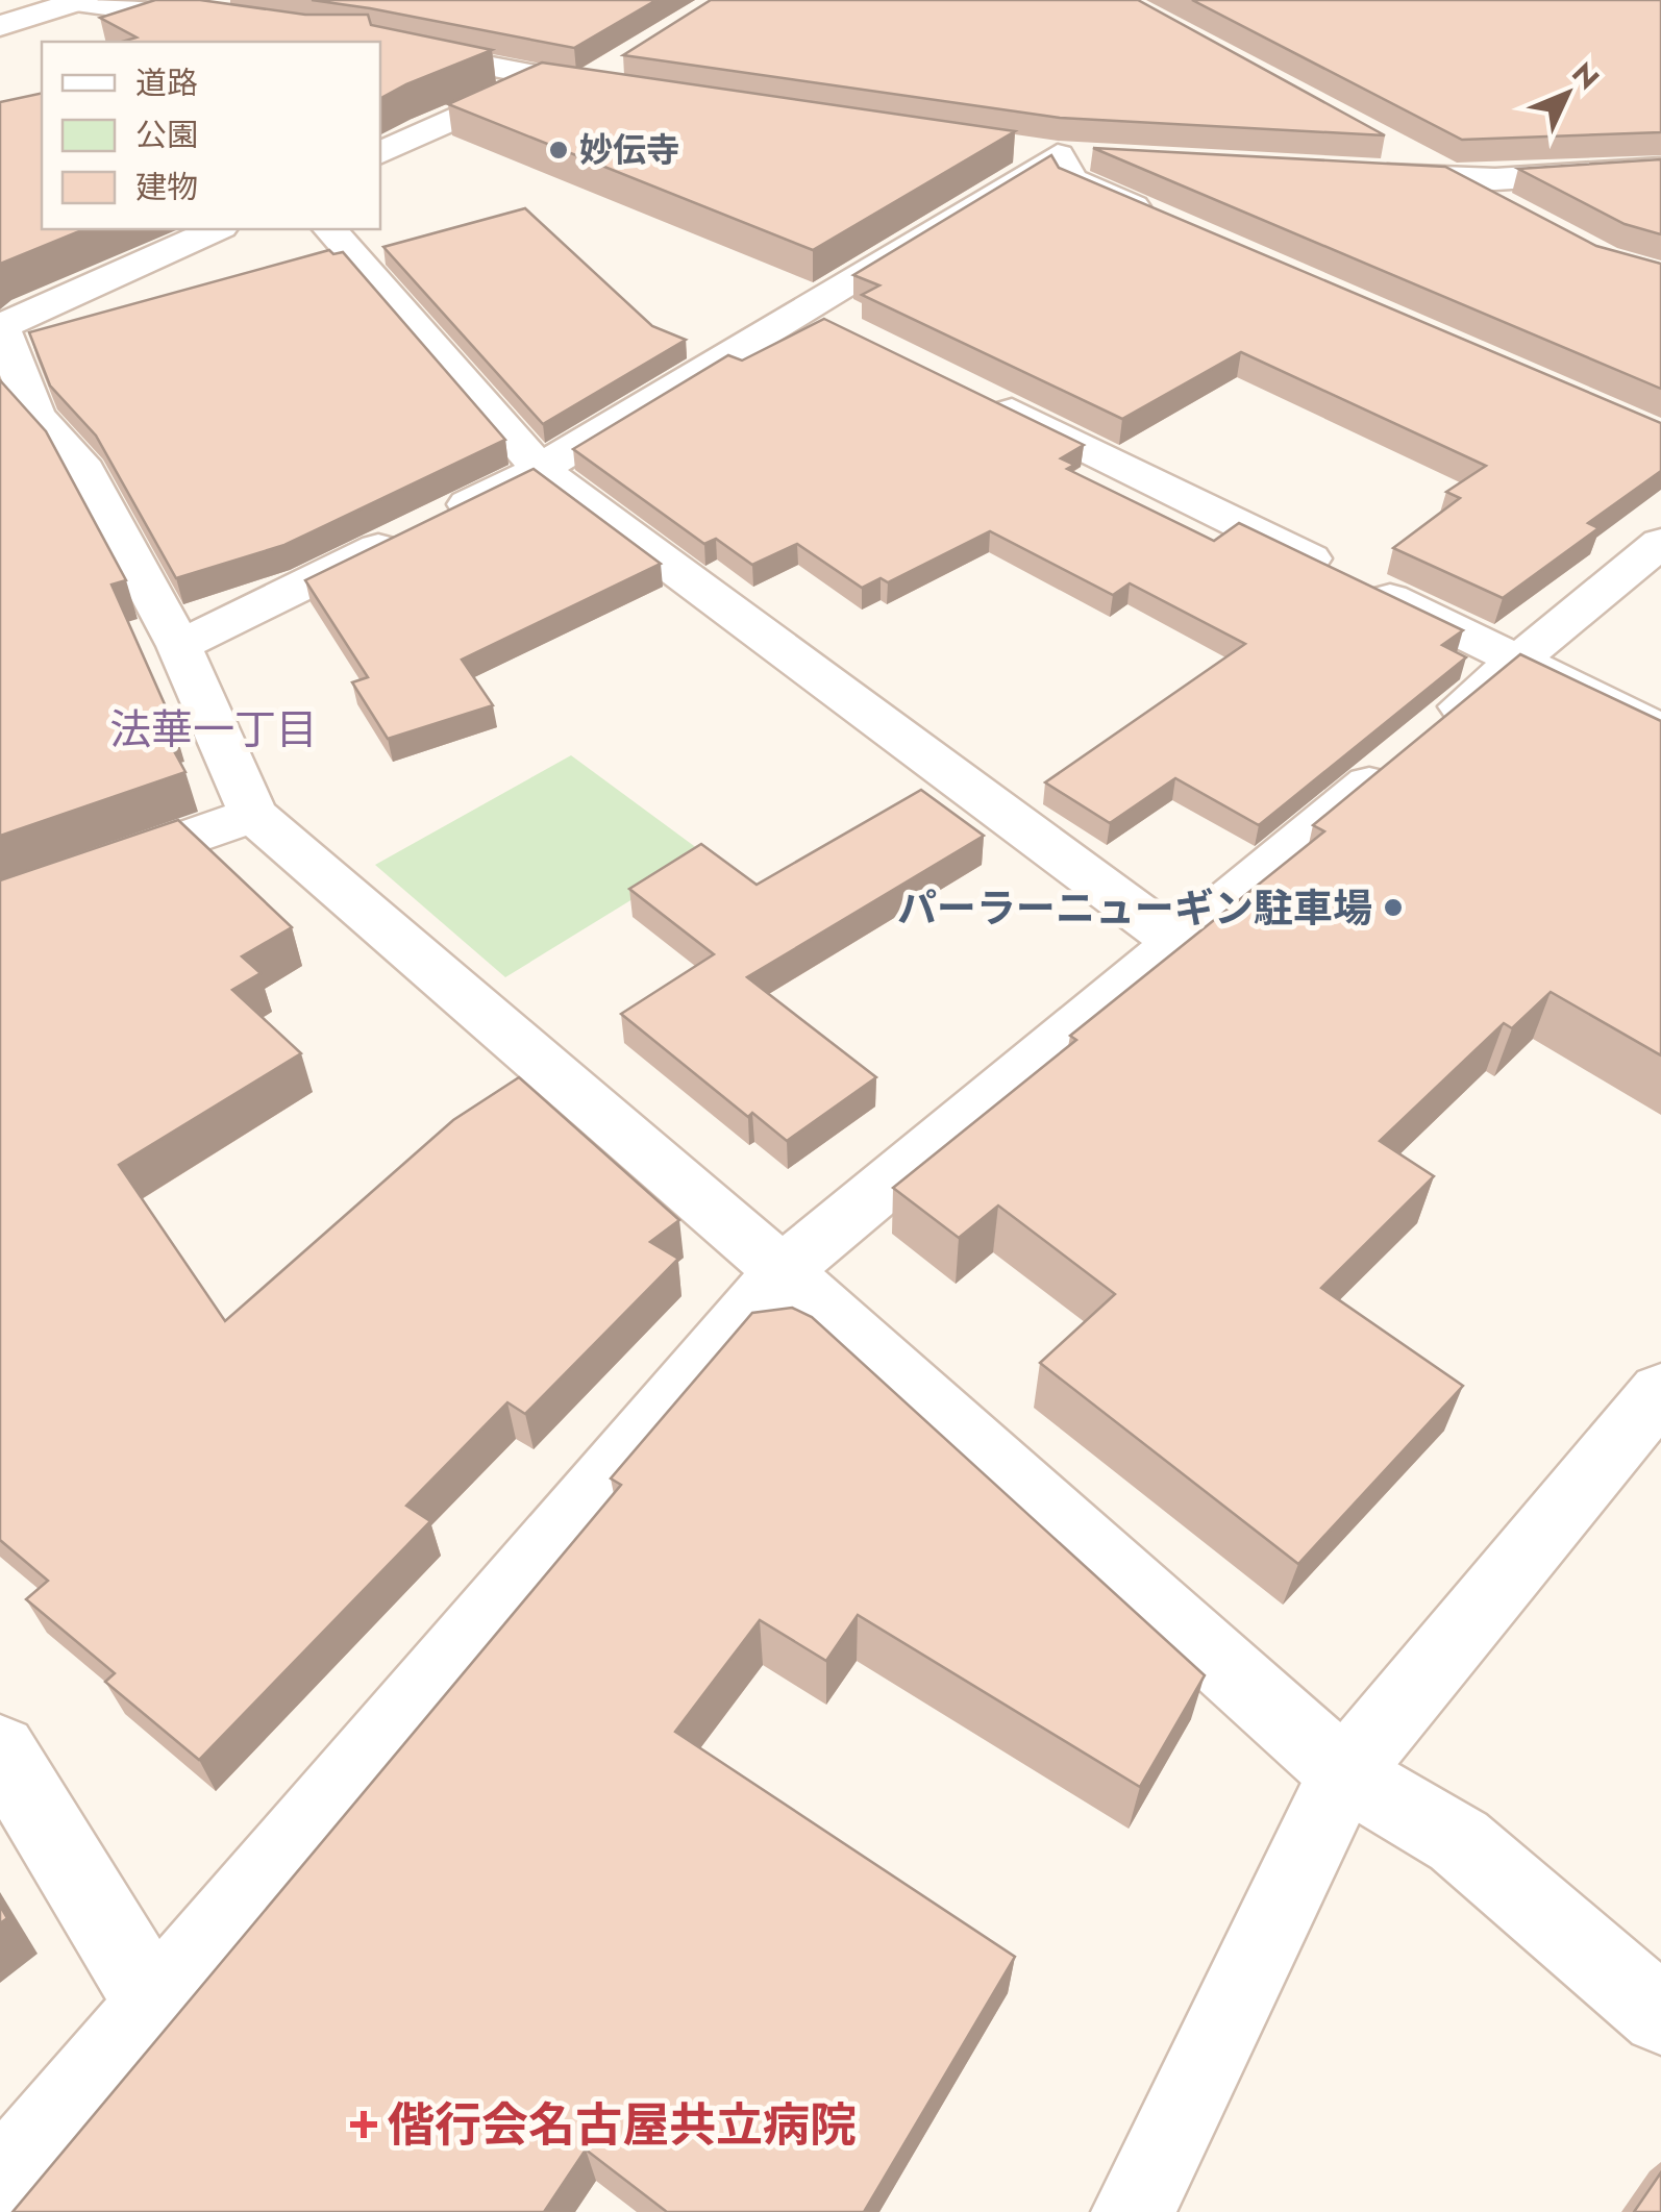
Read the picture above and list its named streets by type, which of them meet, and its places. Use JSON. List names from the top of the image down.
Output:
{
  "districts": ["法華一丁目"],
  "places": {
    "other": ["妙伝寺", "パーラーニューギン駐車場"],
    "health": ["偕行会名古屋共立病院"]
  },
  "legend": ["道路", "公園", "建物"],
  "north": "top right"
}
